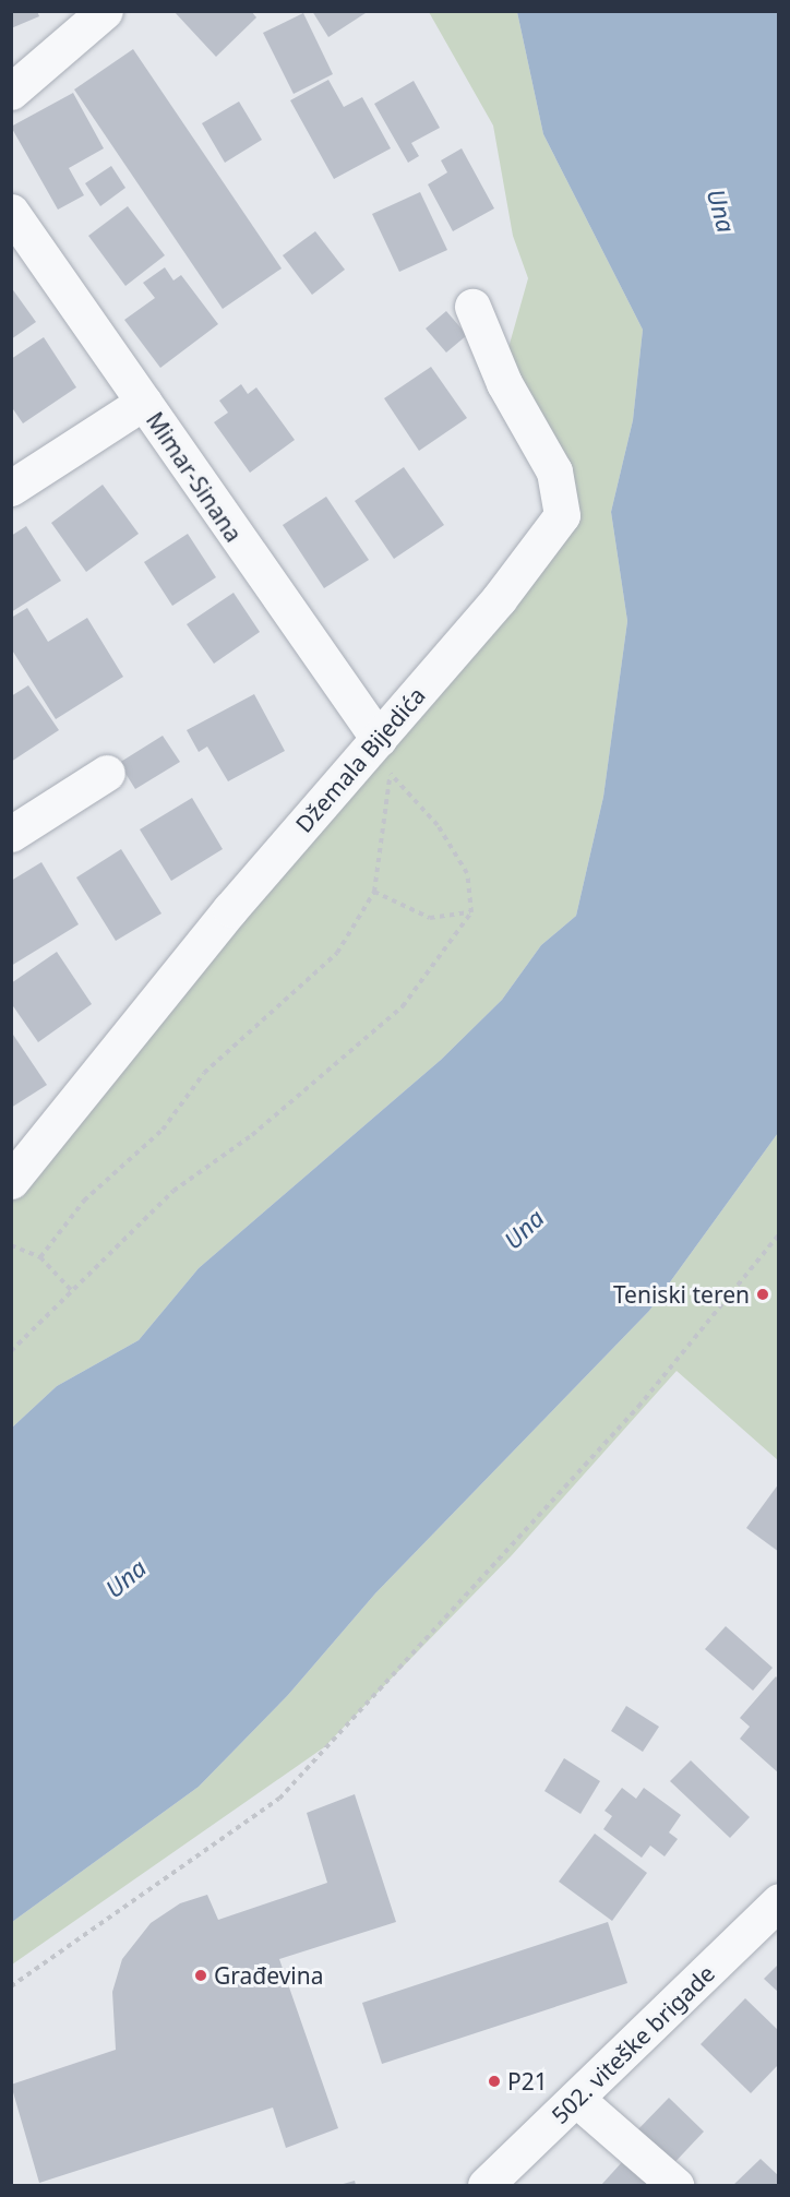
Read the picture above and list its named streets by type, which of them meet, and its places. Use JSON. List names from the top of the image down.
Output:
{
  "streets": {
    "street": ["Mimar-Sinana", "Džemala Bijedića", "502. viteške brigade"]
  },
  "crossings": [
    ["Mimar-Sinana", "Džemala Bijedića"]
  ],
  "water": ["Una"],
  "places": ["Teniski teren", "Građevina", "P21"]
}
